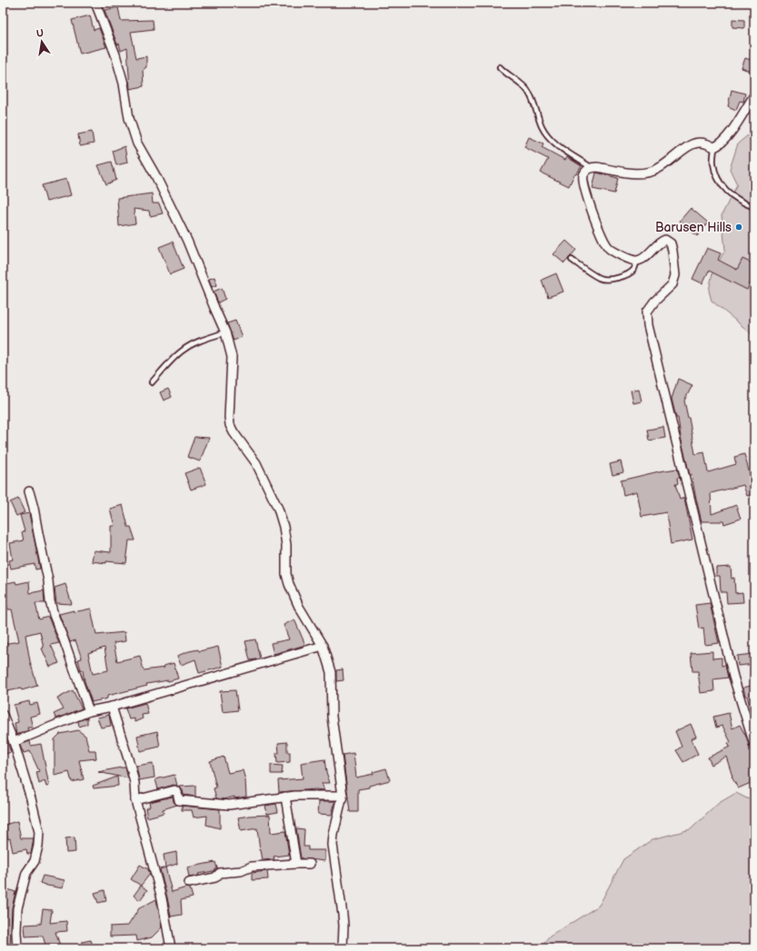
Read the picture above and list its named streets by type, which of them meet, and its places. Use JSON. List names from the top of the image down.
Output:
{
  "places": ["Barusen Hills"],
  "north": "top"
}
